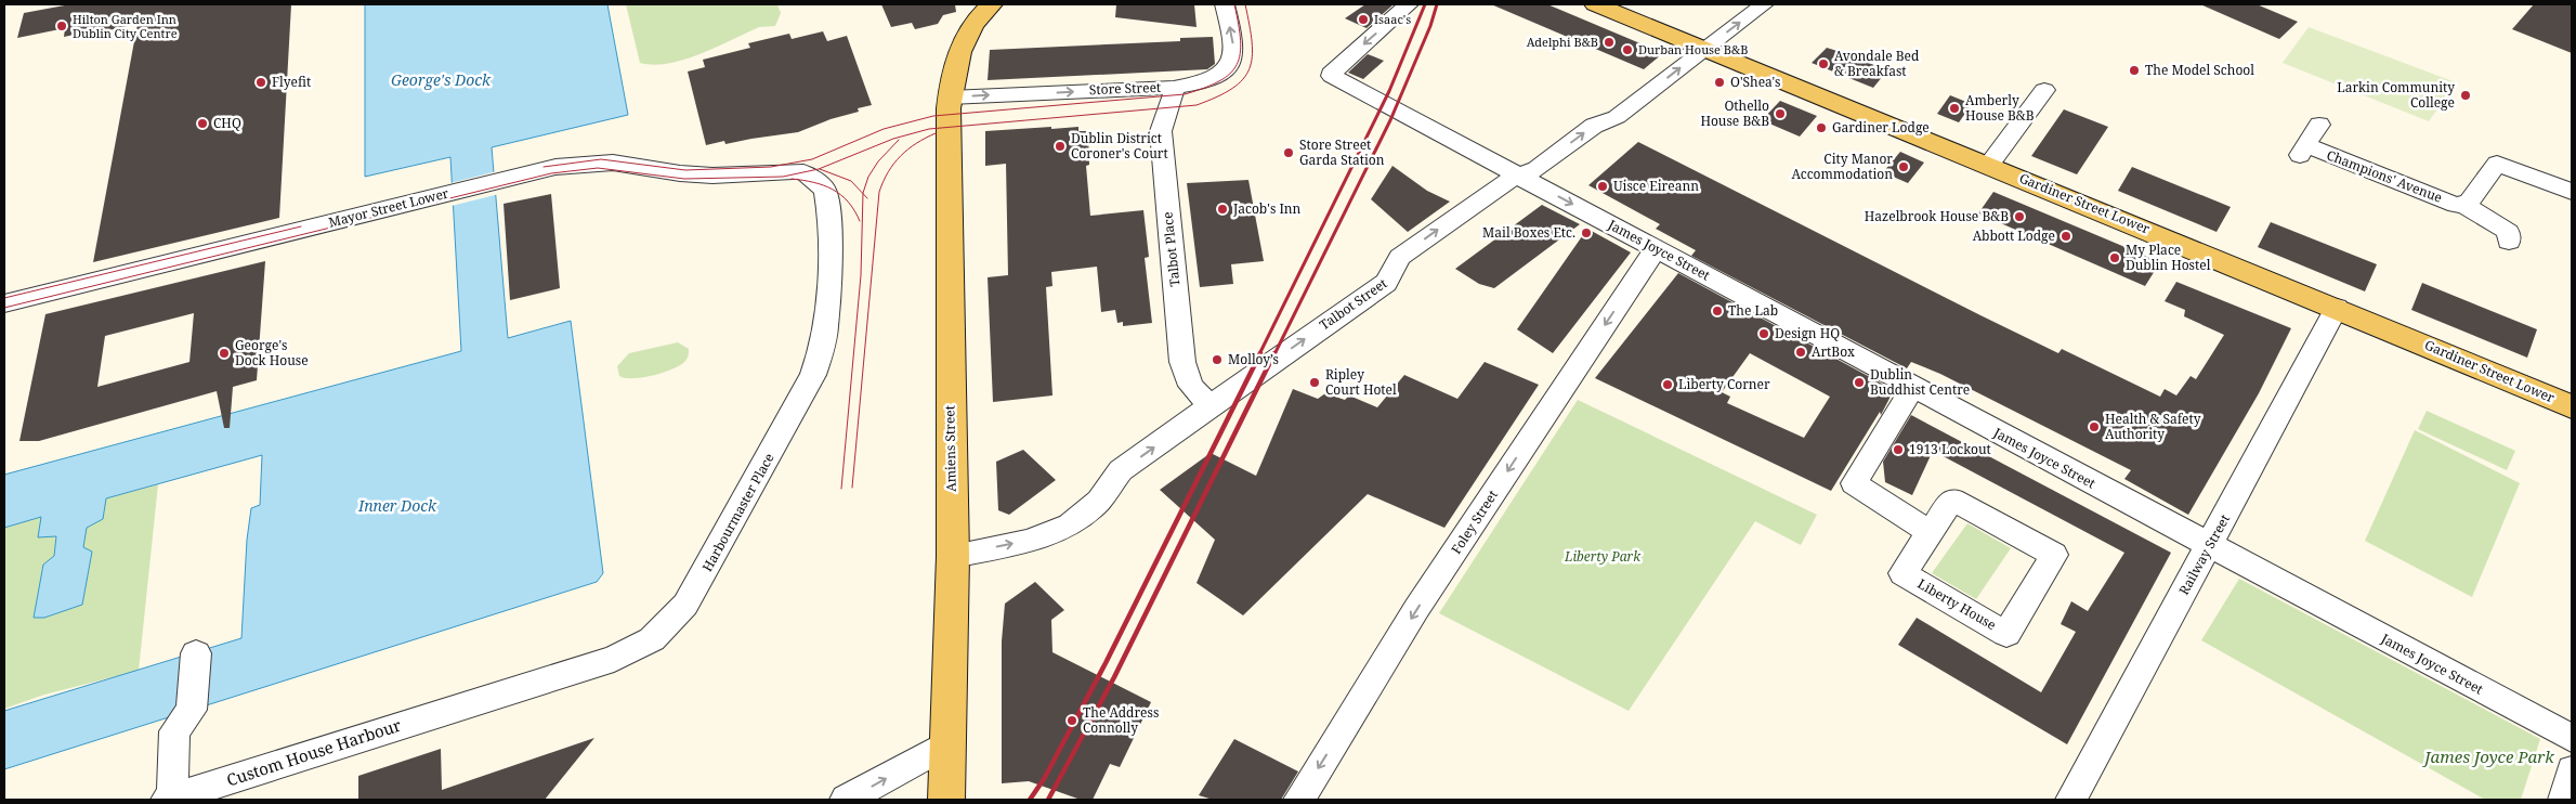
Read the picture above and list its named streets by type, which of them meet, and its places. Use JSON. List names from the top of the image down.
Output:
{
  "streets": {
    "main road": ["Gardiner Street Lower", "Amiens Street"],
    "street": [
      "Store Street",
      "Champions' Avenue",
      "Mayor Street Lower",
      "Talbot Place",
      "James Joyce Street",
      "Talbot Street",
      "Harbourmaster Place",
      "Foley Street",
      "Railway Street",
      "Liberty House",
      "Custom House Harbour"
    ]
  },
  "crossings": [
    ["Store Street", "Talbot Place"],
    ["Store Street", "Amiens Street"],
    ["Gardiner Street Lower", "Talbot Street"],
    ["Gardiner Street Lower", "Railway Street"],
    ["Mayor Street Lower", "Harbourmaster Place"],
    ["Talbot Place", "Talbot Street"],
    ["James Joyce Street", "Talbot Street"],
    ["James Joyce Street", "Foley Street"],
    ["James Joyce Street", "Railway Street"],
    ["Talbot Street", "Amiens Street"],
    ["Harbourmaster Place", "Custom House Harbour"]
  ],
  "one_way": ["Store Street", "Talbot Street", "Foley Street"],
  "water": ["George's Dock", "Inner Dock"],
  "parks": ["Liberty Park", "James Joyce Park"],
  "places": [
    "Isaac's",
    "Hilton Garden Inn Dublin City Centre",
    "Adelphi B&B",
    "Durban House B&B",
    "Avondale Bed & Breakfast",
    "The Model School",
    "Flyefit",
    "O'Shea's",
    "Larkin Community College",
    "Amberly House B&B",
    "Othello House B&B",
    "CHQ",
    "Gardiner Lodge",
    "Dublin District Coroner's Court",
    "Store Street Garda Station",
    "City Manor Accommodation",
    "Uisce Eireann",
    "Jacob's Inn",
    "Hazelbrook House B&B",
    "Mail Boxes Etc.",
    "Abbott Lodge",
    "My Place Dublin Hostel",
    "The Lab",
    "Design HQ",
    "ArtBox",
    "George's Dock House",
    "Molloy’s",
    "Ripley Court Hotel",
    "Dublin Buddhist Centre",
    "Liberty Corner",
    "Health & Safety Authority",
    "1913 Lockout",
    "The Address Connolly"
  ]
}
